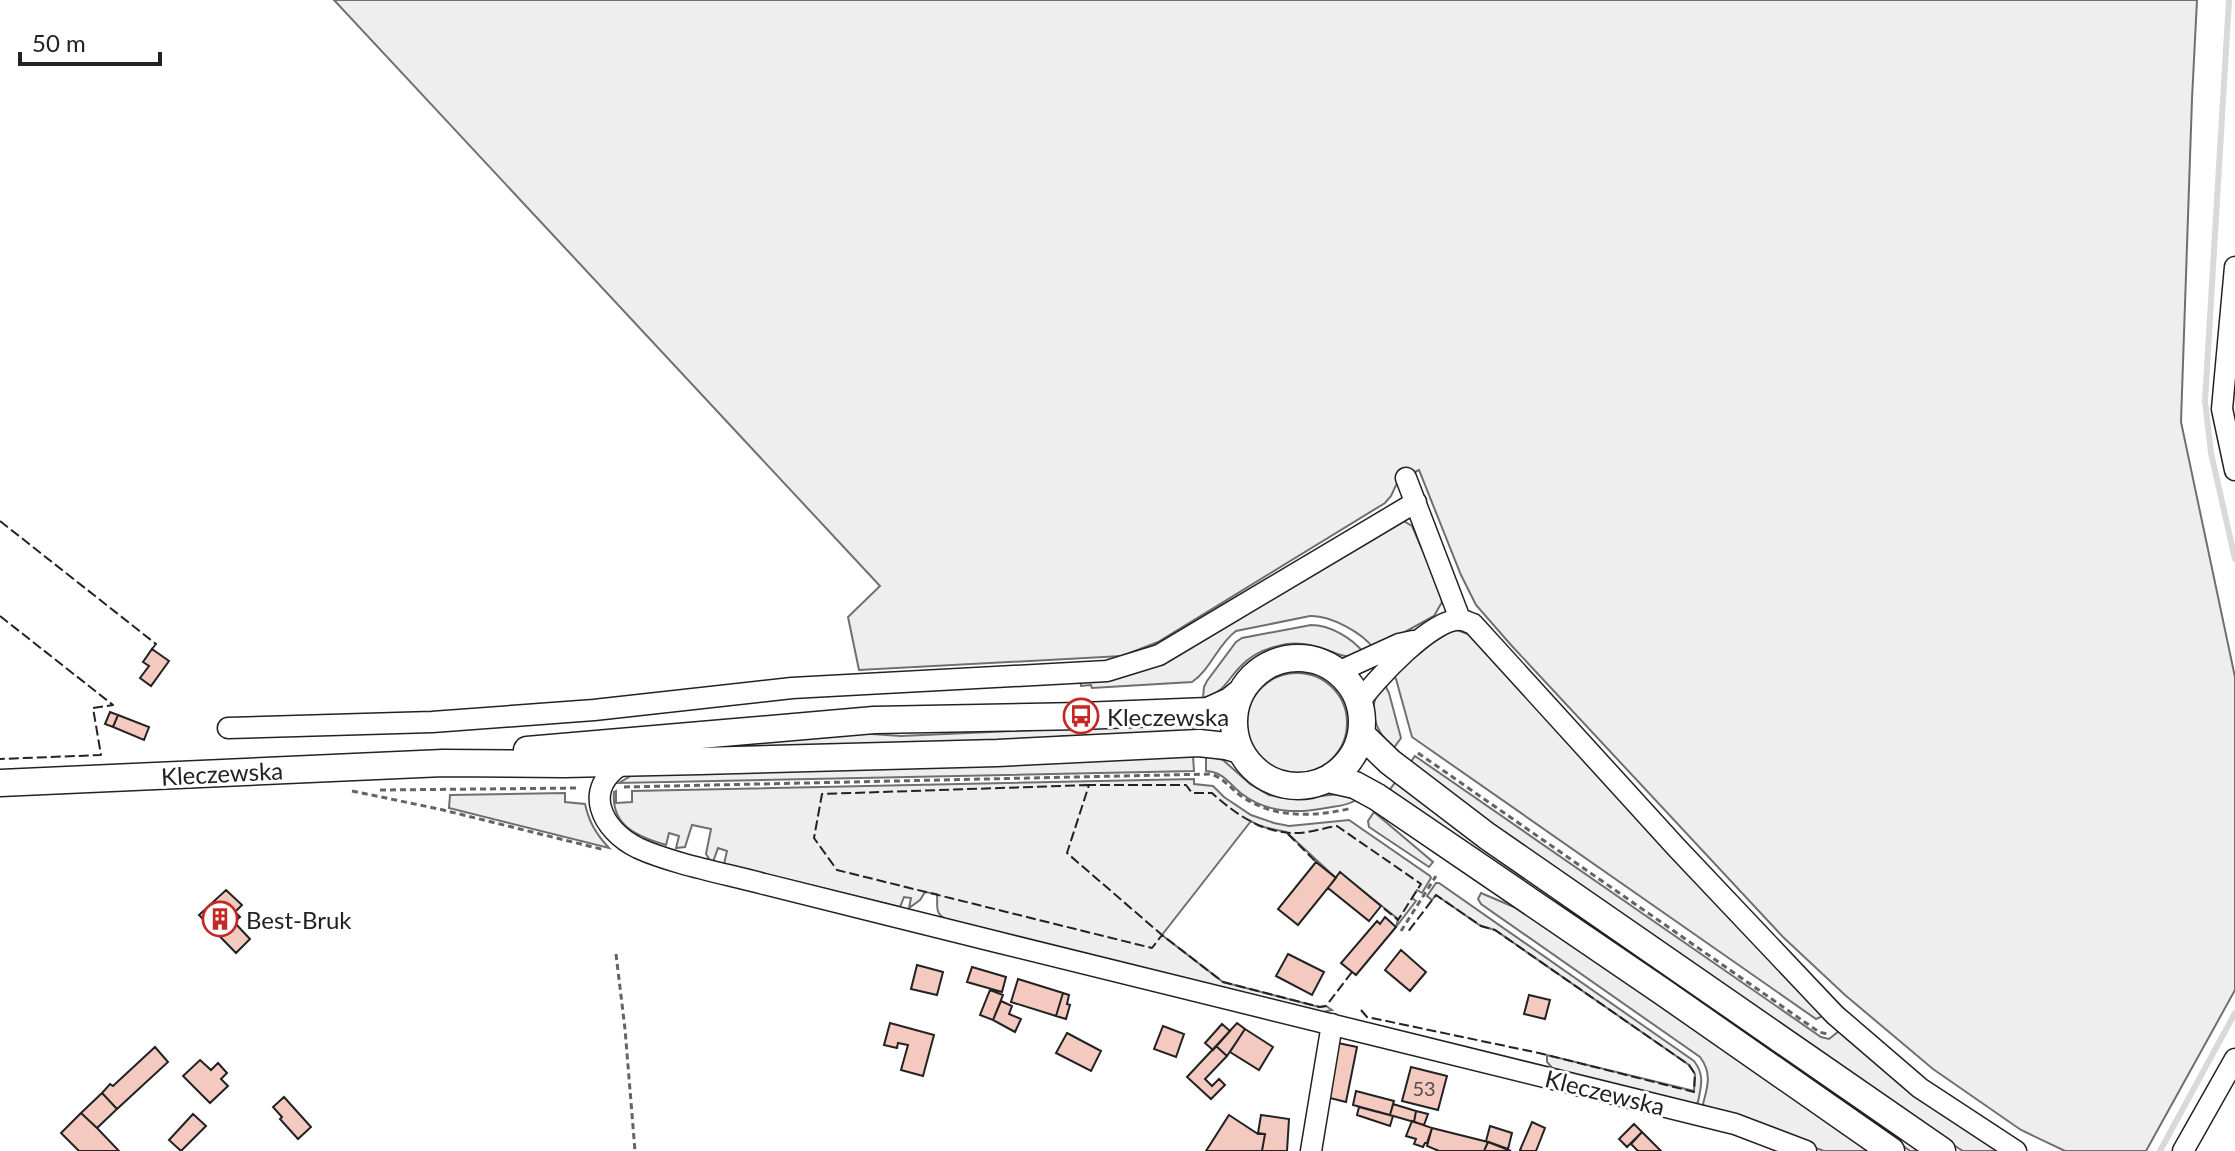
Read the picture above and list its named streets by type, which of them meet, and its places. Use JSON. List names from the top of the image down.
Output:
{
  "streets": {
    "main road": ["Kleczewska"]
  },
  "places": {
    "bus stop": ["Kleczewska"],
    "building": ["Best-Bruk"]
  },
  "house_numbers": ["53"],
  "scale_bar": "50 m"
}
